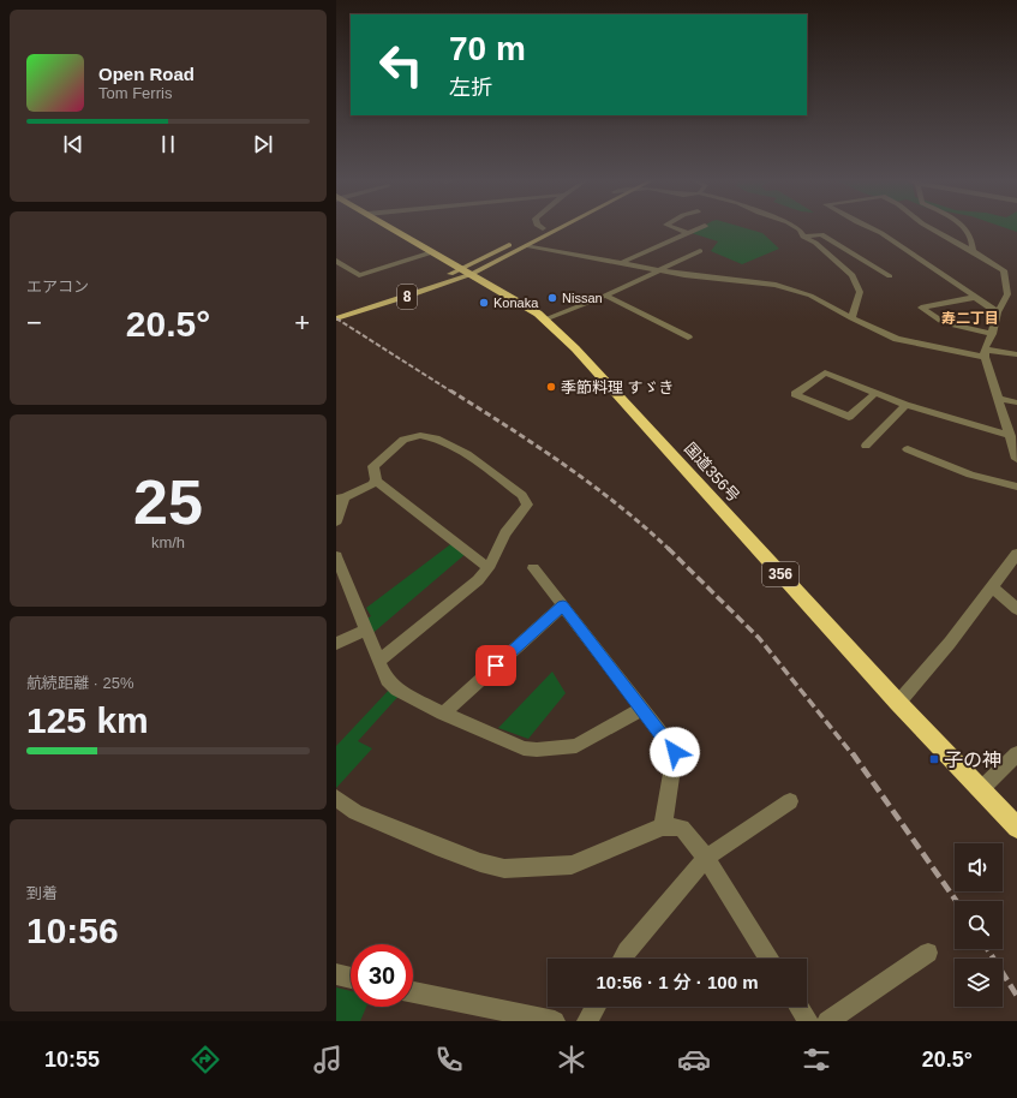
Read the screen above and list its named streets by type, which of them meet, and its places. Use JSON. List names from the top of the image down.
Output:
{
  "streets": {
    "highway": ["国道356号", "356"],
    "main road": ["8"]
  },
  "crossings": [
    ["8", "国道356号"]
  ],
  "districts": ["寿二丁目"],
  "places": {
    "other": ["Nissan", "Konaka", "季節料理 すゞき"],
    "transit": ["子の神"]
  },
  "page": {
    "turn": ["70 m", "左折"],
    "song": ["Open Road", "Tom Ferris"],
    "tile": [
      "エアコン",
      ["25", "km/h"],
      ["航続距離 · 25%", "125 km"],
      ["到着", "10:56"]
    ],
    "heat": ["−", "20.5°", "+"],
    "limit": "30",
    "trip": "10:56 · 1 分 · 100 m",
    "tabs": ["10:55", "20.5°"]
  }
}
